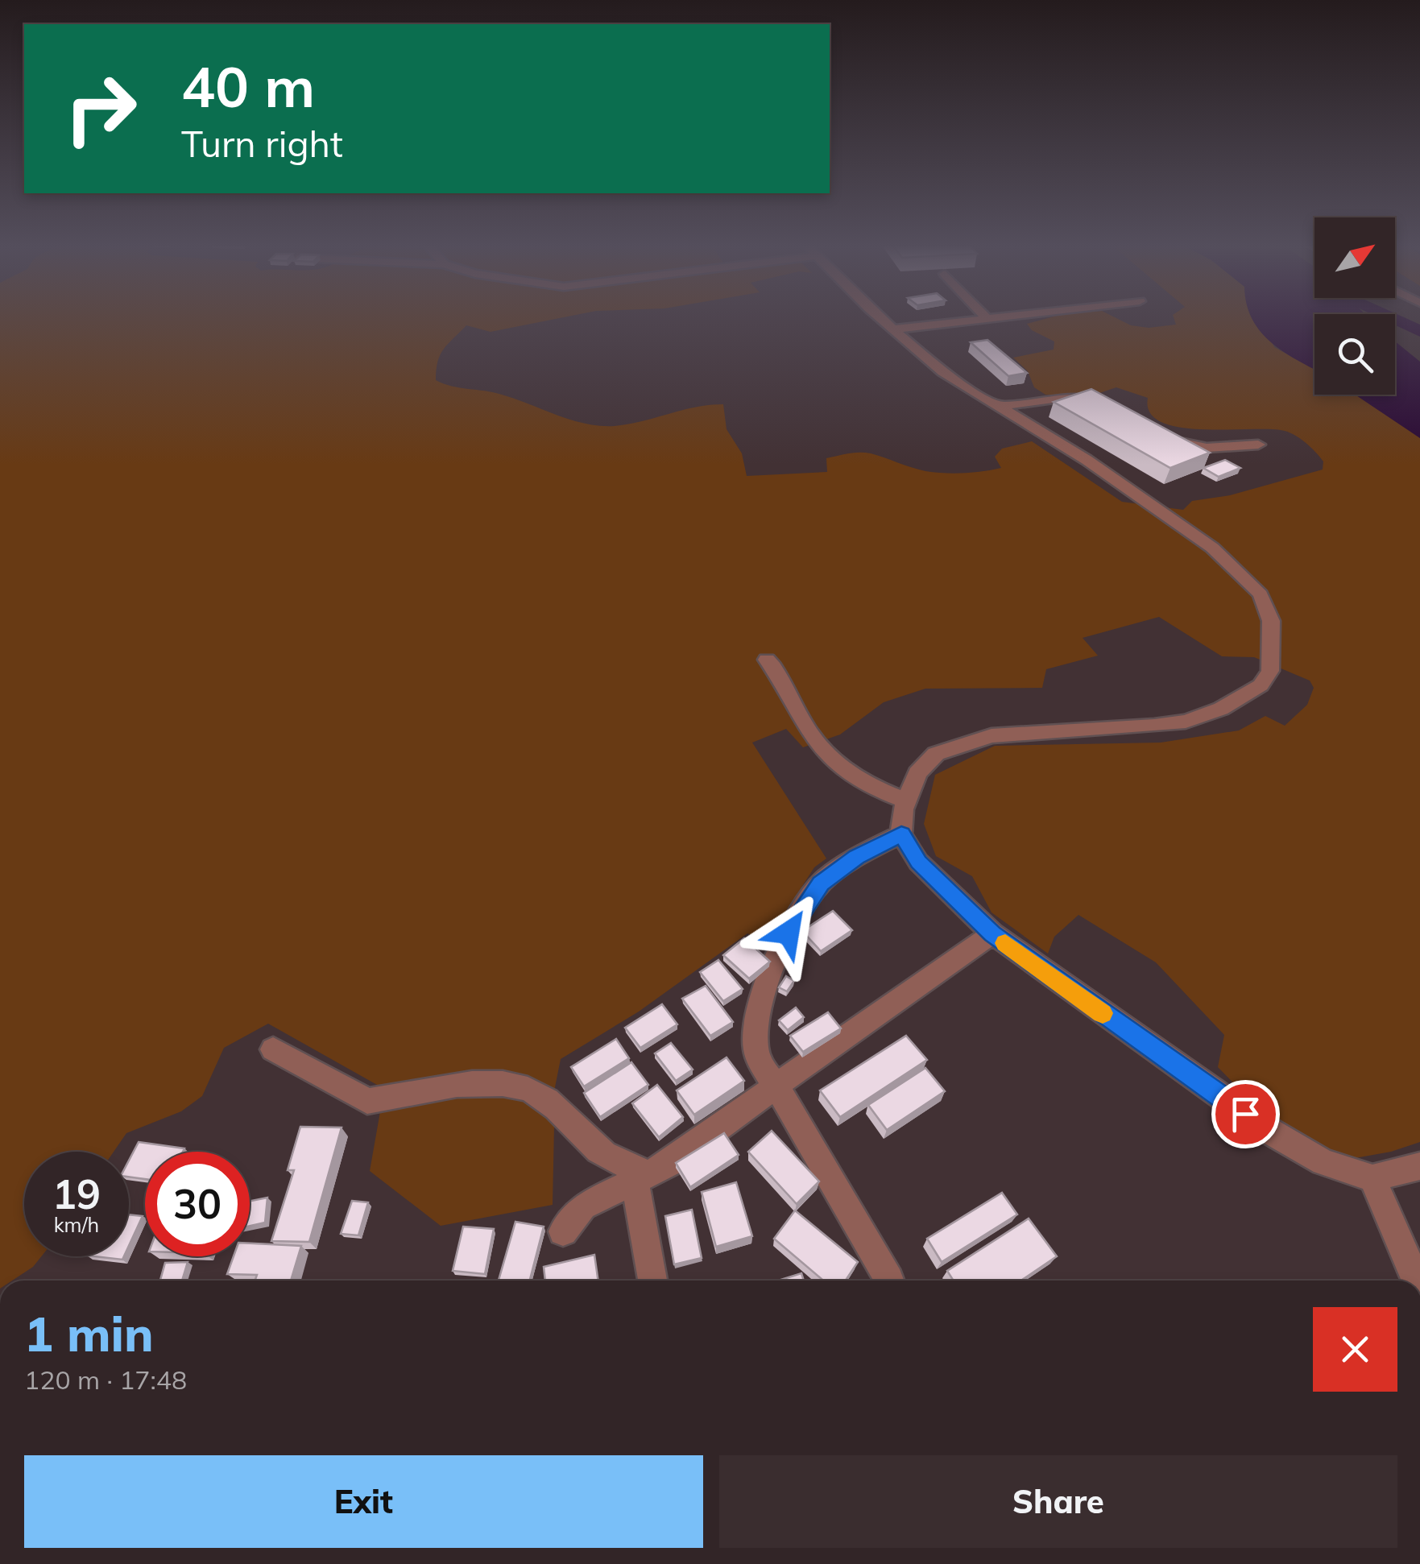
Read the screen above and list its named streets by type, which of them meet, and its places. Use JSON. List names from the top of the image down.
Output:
{
  "north": "top right",
  "page": {
    "turn": ["40 m", "Turn right"],
    "speed": "19 km/h",
    "limit": "30",
    "heading": ["1 min", "120 m · 17:48"],
    "buttons": ["Exit", "Share"]
  }
}
